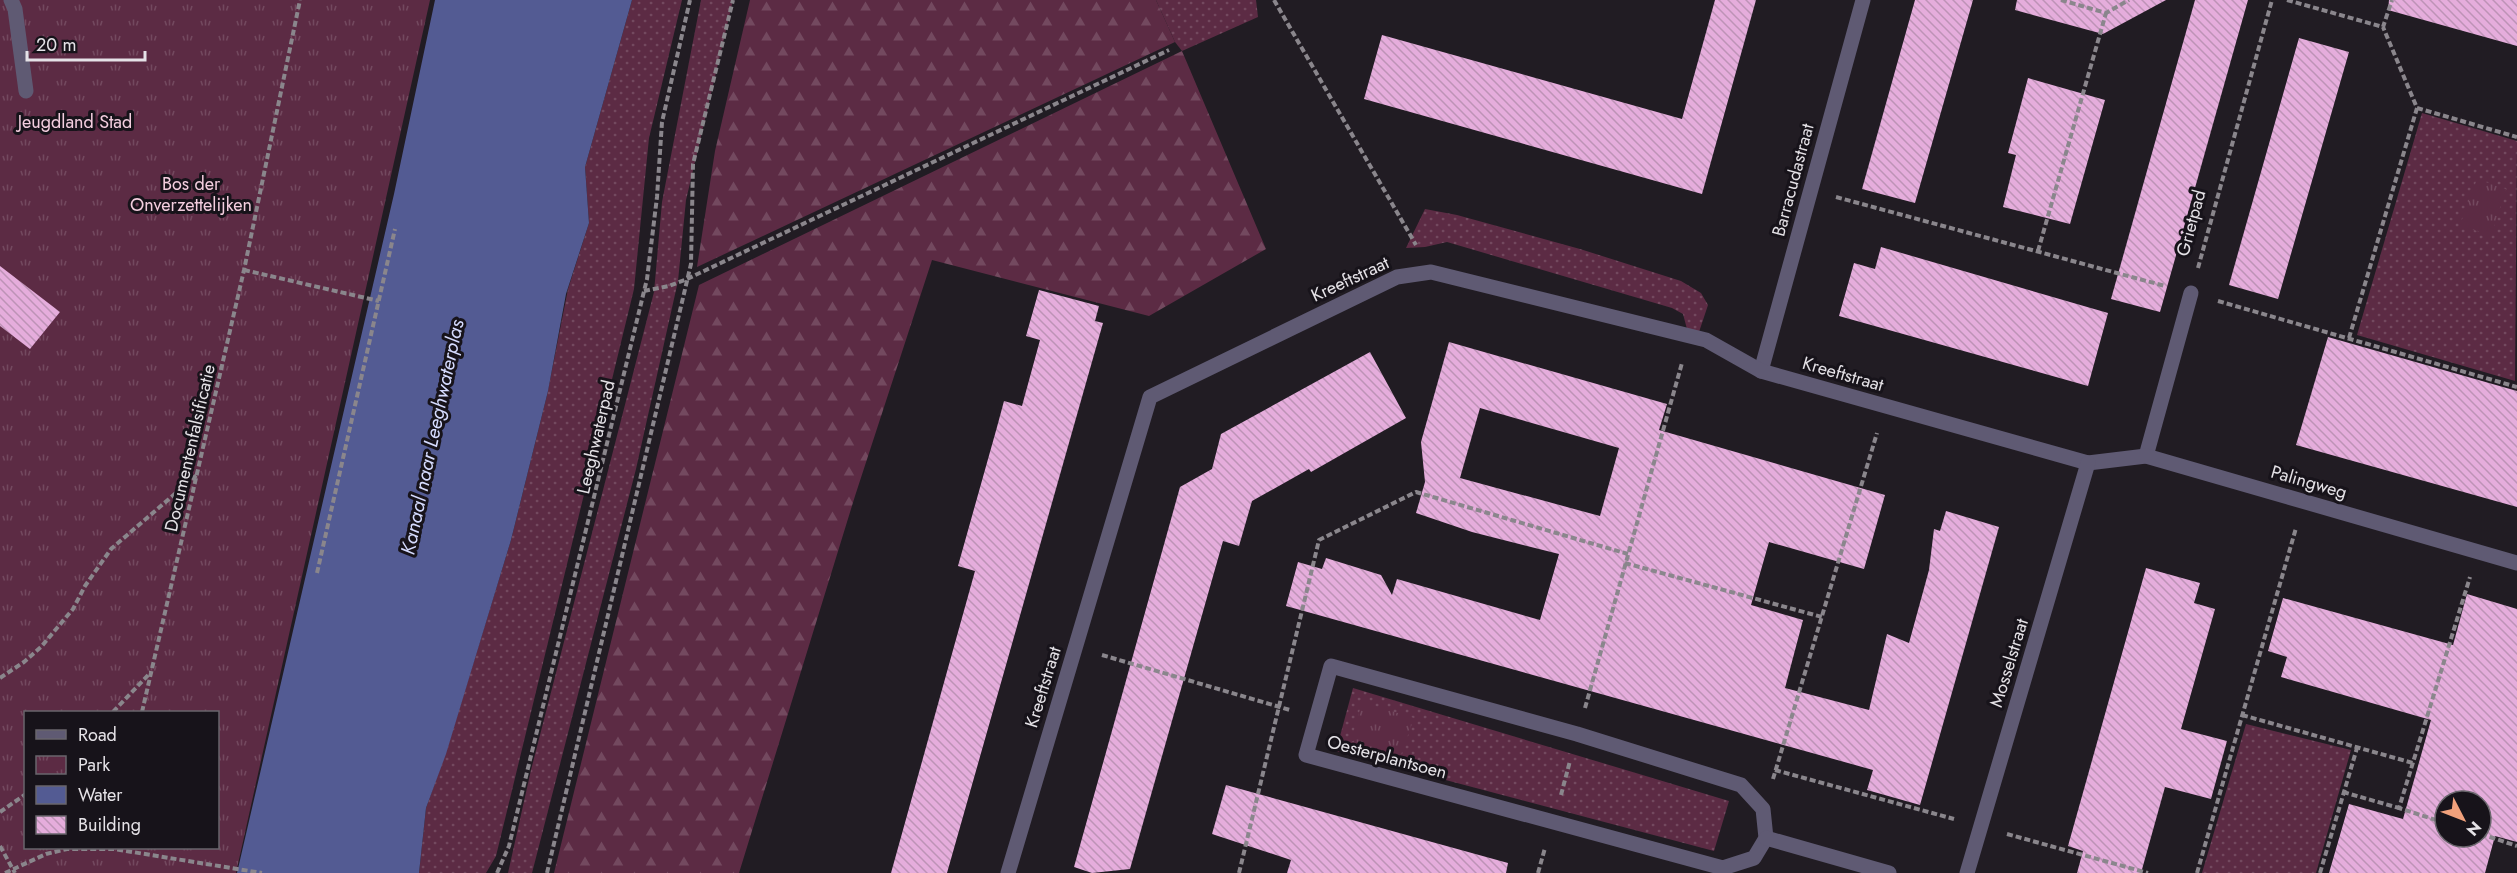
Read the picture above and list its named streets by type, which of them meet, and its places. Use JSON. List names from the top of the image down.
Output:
{
  "streets": {
    "street": [
      "Barracudastraat",
      "Kreeftstraat",
      "Palingweg",
      "Mosselstraat",
      "Oesterplantsoen"
    ],
    "path": ["Grietpad", "Leeghwaterpad", "Documentenfalsificatie"]
  },
  "crossings": [
    ["Barracudastraat", "Kreeftstraat"],
    ["Kreeftstraat", "Palingweg"],
    ["Kreeftstraat", "Mosselstraat"],
    ["Palingweg", "Mosselstraat"]
  ],
  "water": ["Kanaal naar Leeghwaterplas"],
  "parks": ["Jeugdland Stad", "Bos der Onverzettelijken"],
  "legend": [
    "Road",
    "Park",
    "Water",
    "Building"
  ],
  "scale_bar": "20 m",
  "north": "bottom right"
}
